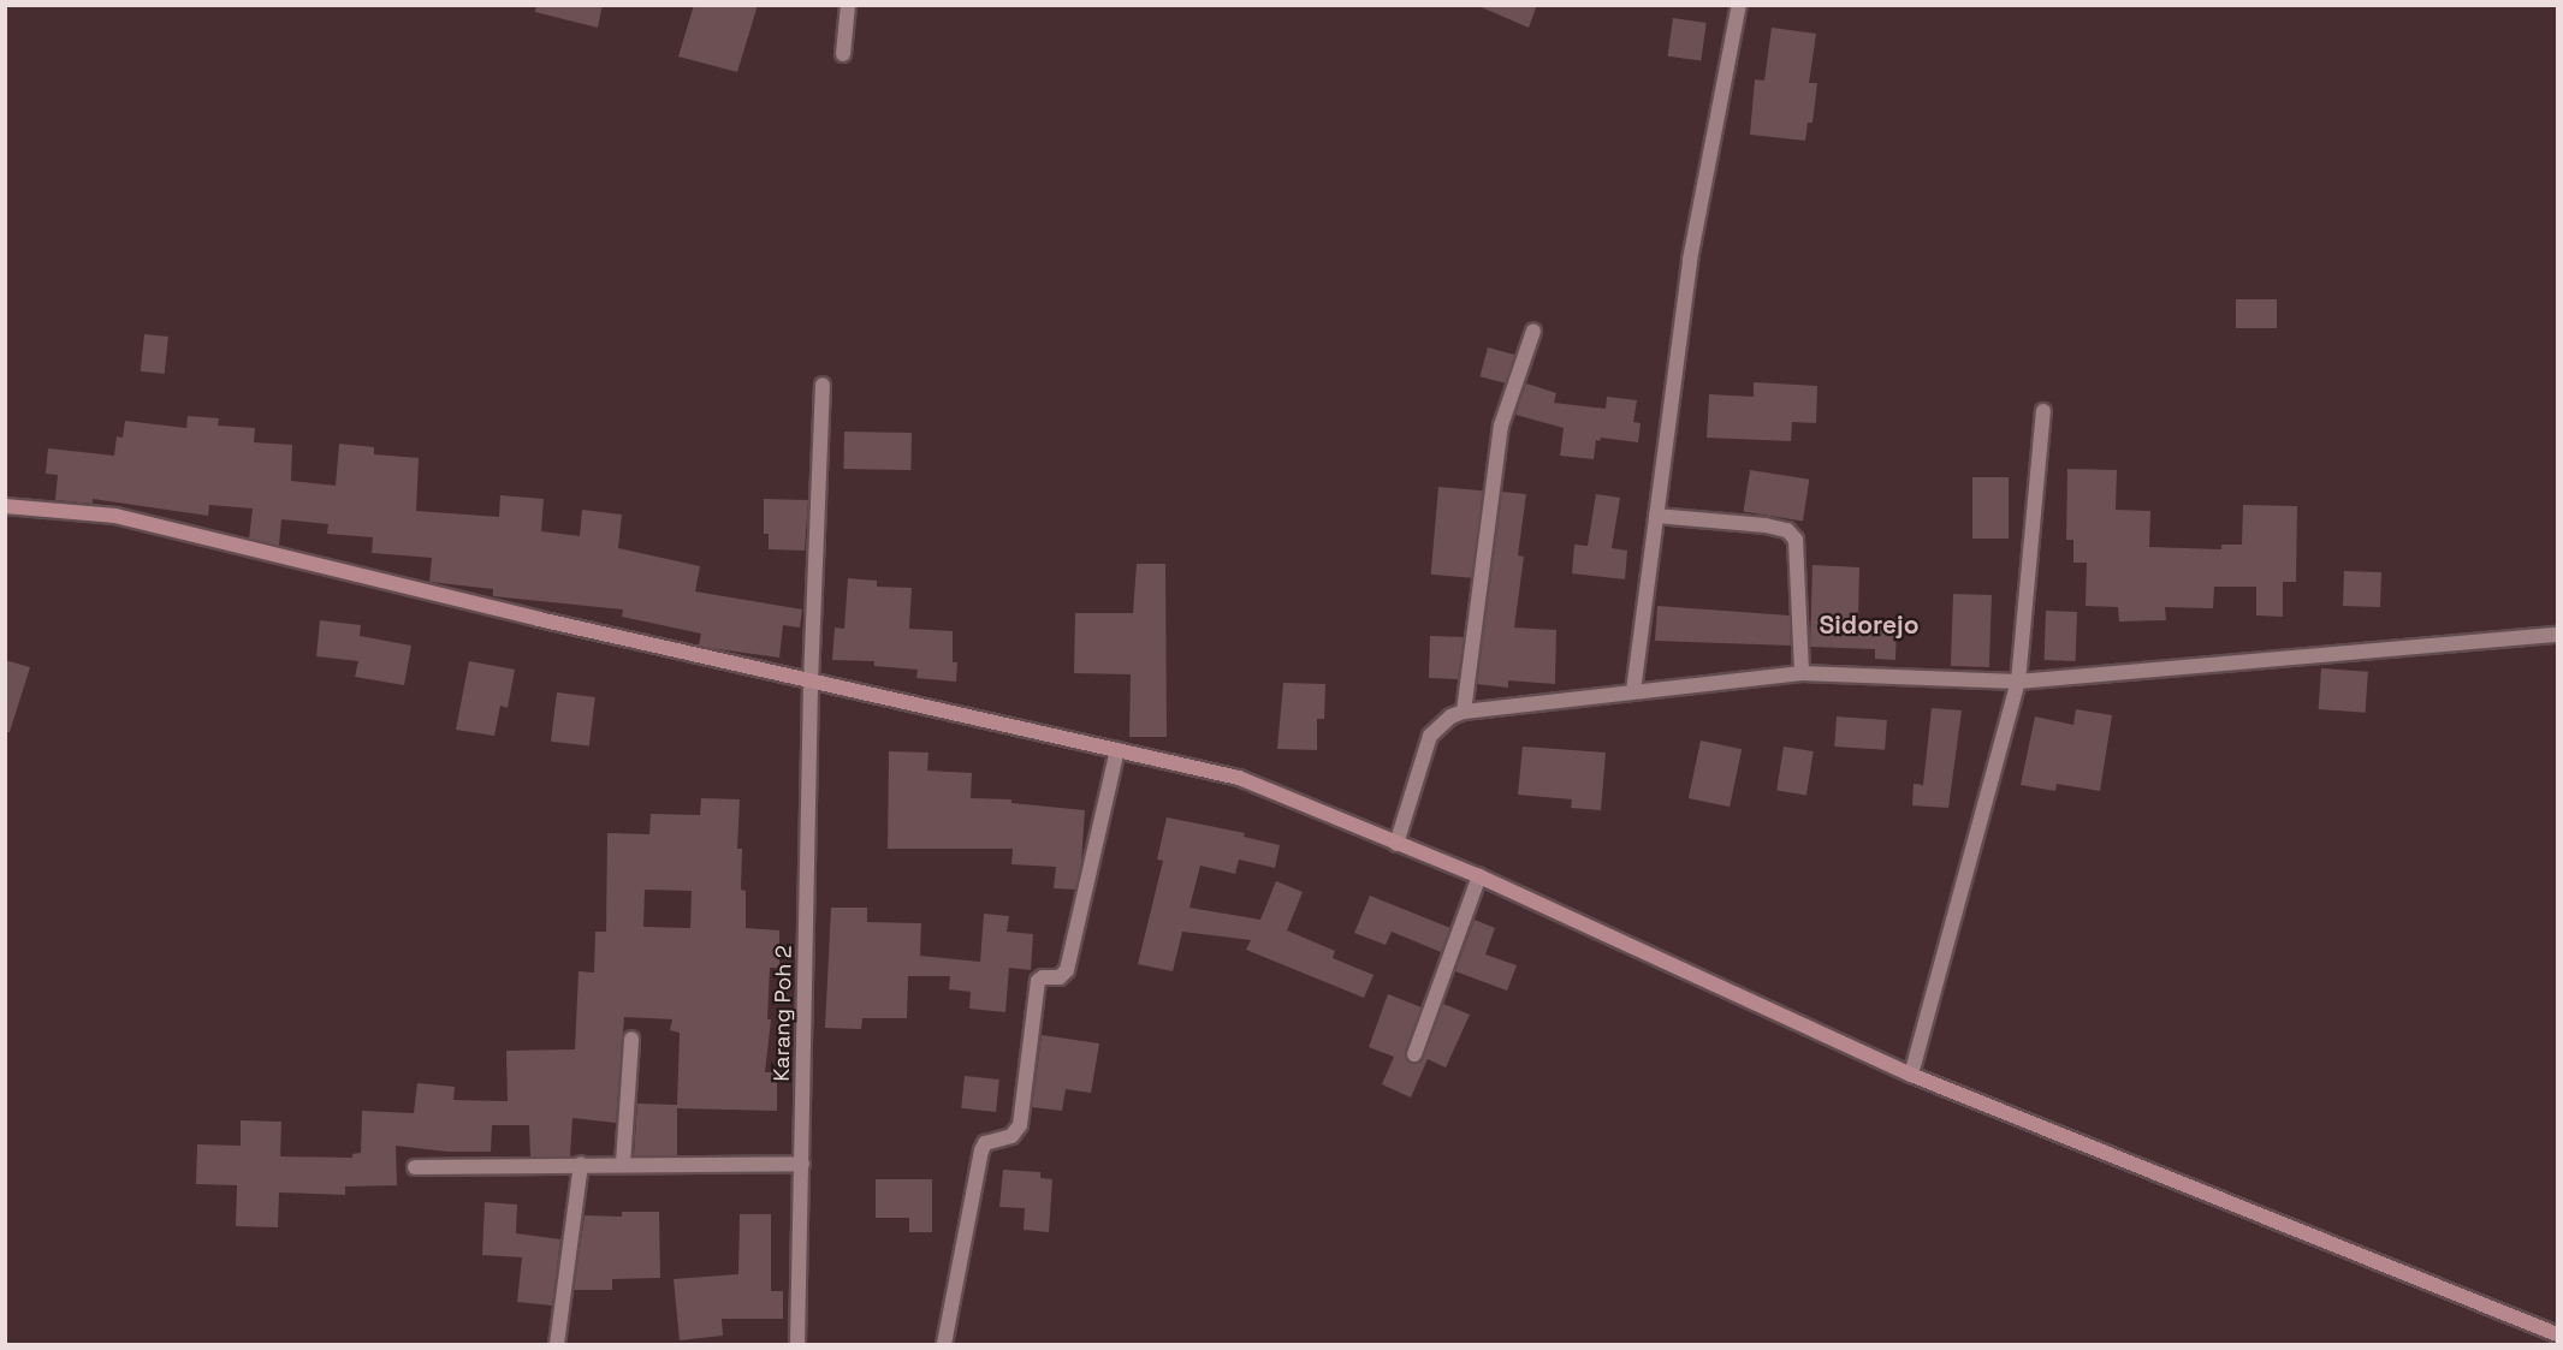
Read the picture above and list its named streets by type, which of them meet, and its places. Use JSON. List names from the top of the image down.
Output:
{
  "streets": {
    "street": ["Karang Poh 2"]
  },
  "districts": ["Sidorejo"]
}
